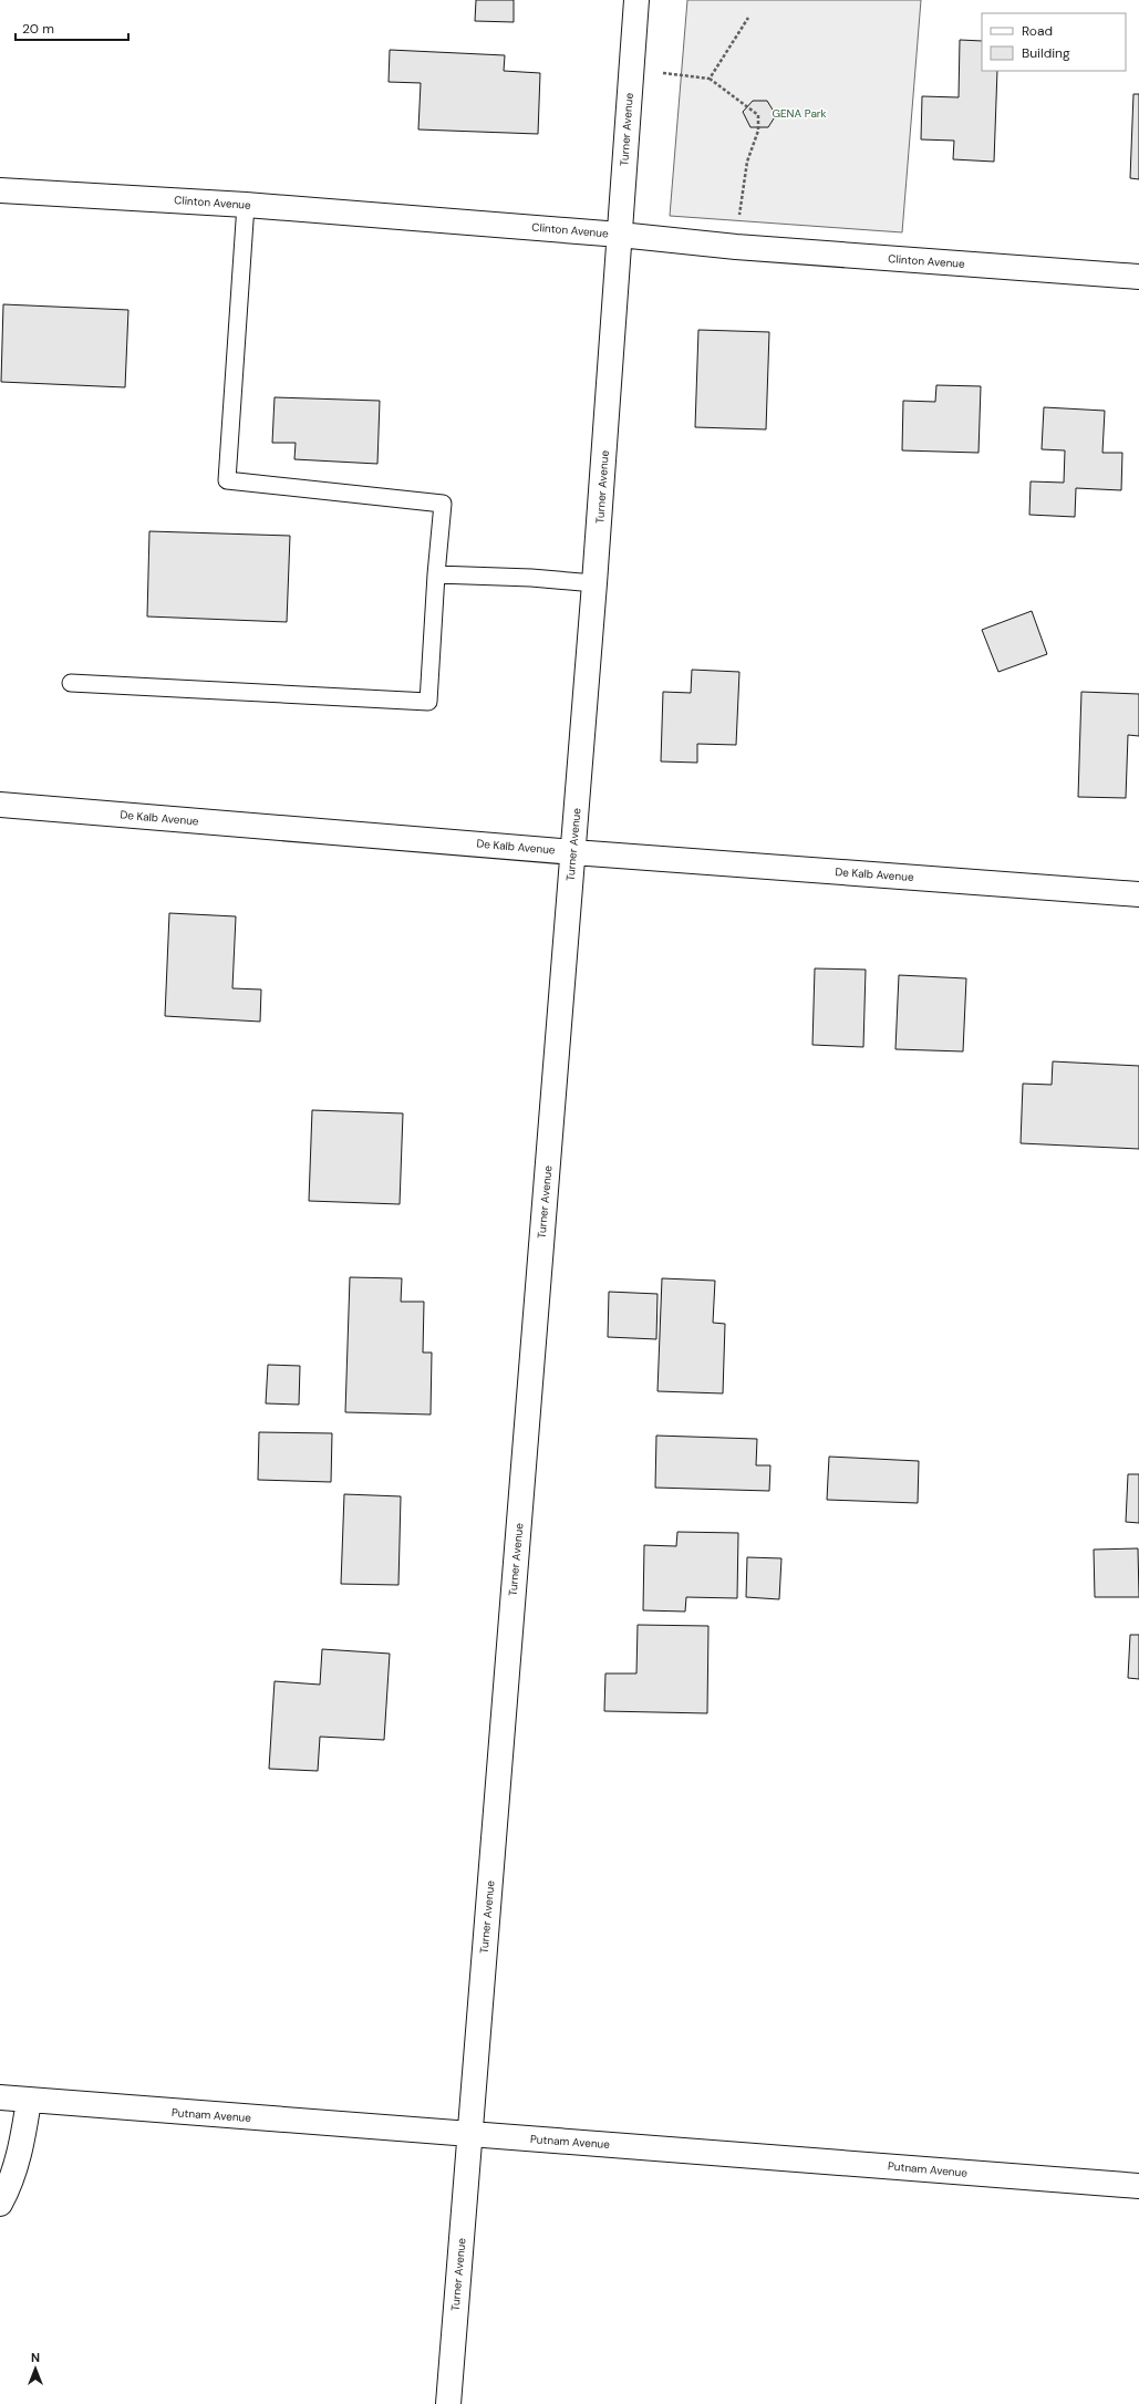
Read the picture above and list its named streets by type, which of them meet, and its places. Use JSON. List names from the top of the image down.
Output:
{
  "streets": {
    "street": [
      "Turner Avenue",
      "Clinton Avenue",
      "De Kalb Avenue",
      "Putnam Avenue"
    ]
  },
  "crossings": [
    ["Turner Avenue", "Clinton Avenue"],
    ["Turner Avenue", "De Kalb Avenue"],
    ["Turner Avenue", "Putnam Avenue"]
  ],
  "parks": ["GENA Park"],
  "legend": ["Road", "Building"],
  "scale_bar": "20 m",
  "north": "top"
}
